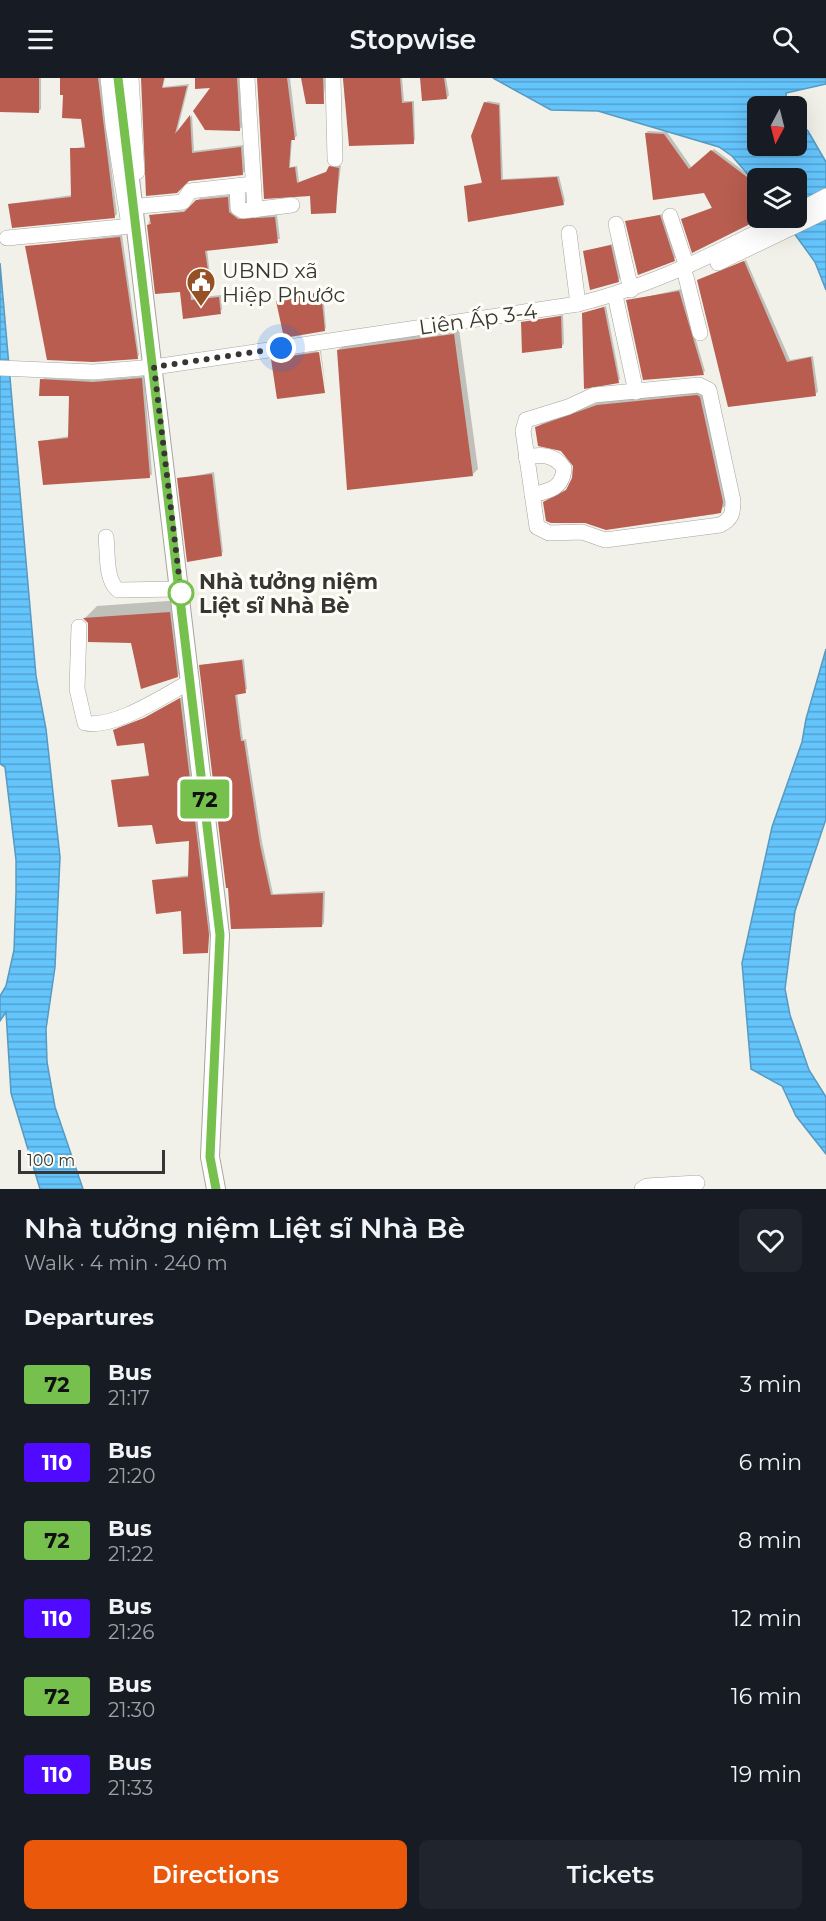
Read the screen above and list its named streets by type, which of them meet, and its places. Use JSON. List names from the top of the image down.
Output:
{
  "streets": {
    "street": ["Liên Ấp 3-4"]
  },
  "places": {
    "public building": ["UBND xã Hiệp Phước"],
    "other": ["Nhà tưởng niệm Liệt sĩ Nhà Bè"]
  },
  "lines": ["bus line 72"],
  "scale_bar": "100 m",
  "north": "bottom",
  "page": {
    "header": "Stopwise",
    "on_map": "72",
    "scale": "100 m",
    "heading": [
      ["Nhà tưởng niệm Liệt sĩ Nhà Bè", "Walk · 4 min · 240 m"],
      "Departures"
    ],
    "list": [
      {
        "mark": "72",
        "name": "Bus",
        "note": "21:17",
        "value": "3 min"
      },
      {
        "mark": "110",
        "name": "Bus",
        "note": "21:20",
        "value": "6 min"
      },
      {
        "mark": "72",
        "name": "Bus",
        "note": "21:22",
        "value": "8 min"
      },
      {
        "mark": "110",
        "name": "Bus",
        "note": "21:26",
        "value": "12 min"
      },
      {
        "mark": "72",
        "name": "Bus",
        "note": "21:30",
        "value": "16 min"
      },
      {
        "mark": "110",
        "name": "Bus",
        "note": "21:33",
        "value": "19 min"
      }
    ],
    "buttons": ["Directions", "Tickets"]
  }
}
